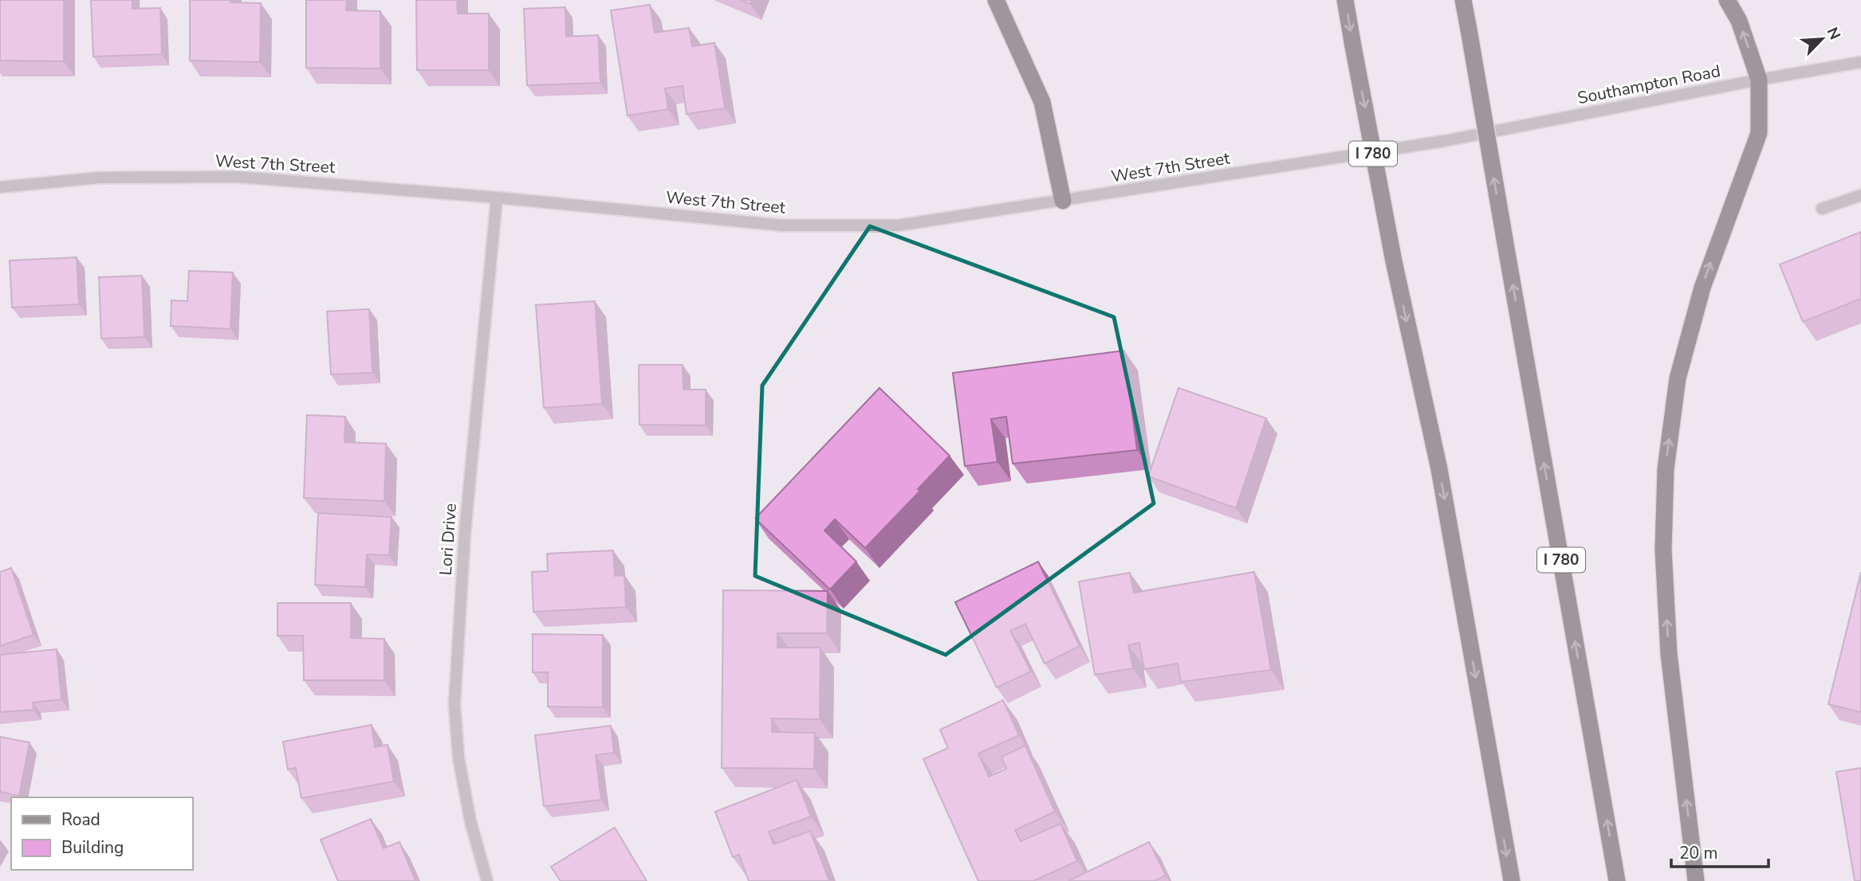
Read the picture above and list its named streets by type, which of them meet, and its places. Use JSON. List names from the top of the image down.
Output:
{
  "streets": {
    "highway": ["I 780"],
    "street": ["Southampton Road", "West 7th Street", "Lori Drive"]
  },
  "crossings": [
    ["Southampton Road", "West 7th Street"],
    ["West 7th Street", "Lori Drive"]
  ],
  "legend": ["Road", "Building"],
  "scale_bar": "20 m",
  "north": "top right"
}
